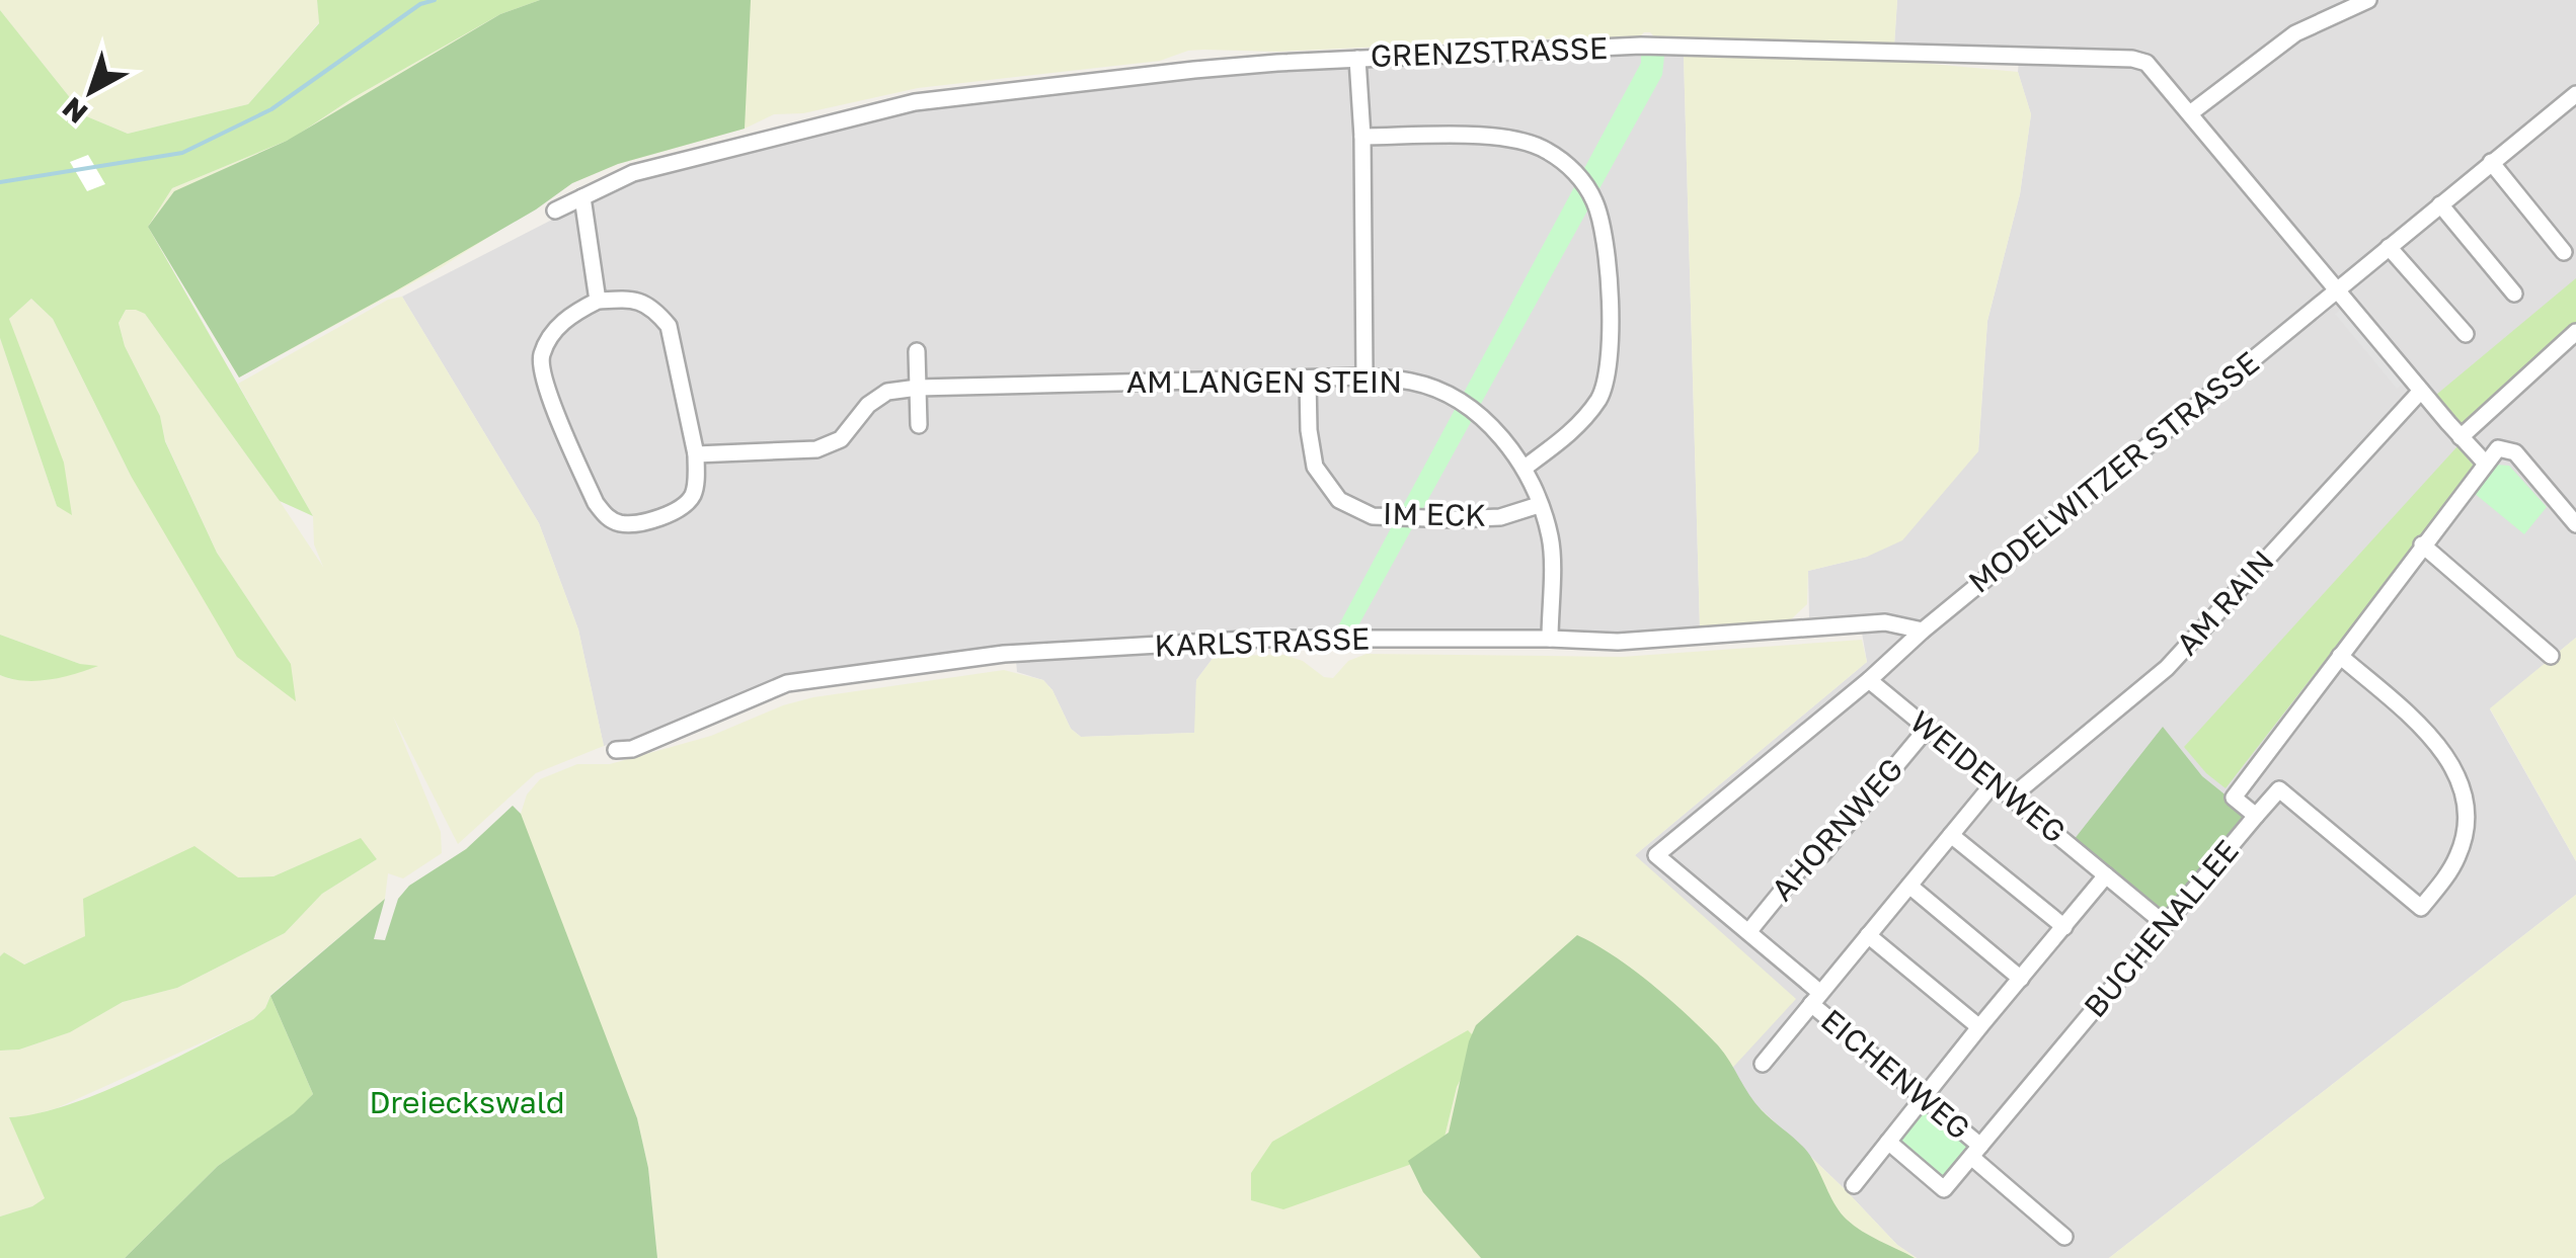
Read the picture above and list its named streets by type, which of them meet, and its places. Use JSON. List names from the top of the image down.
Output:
{
  "streets": {
    "street": [
      "GRENZSTRASSE",
      "AM LANGEN STEIN",
      "MODELWITZER STRASSE",
      "IM ECK",
      "AM RAIN",
      "KARLSTRASSE",
      "WEIDENWEG",
      "AHORNWEG",
      "BUCHENALLEE",
      "EICHENWEG"
    ]
  },
  "crossings": [
    ["GRENZSTRASSE", "MODELWITZER STRASSE"],
    ["GRENZSTRASSE", "AM RAIN"],
    ["GRENZSTRASSE", "BUCHENALLEE"],
    ["AM LANGEN STEIN", "IM ECK"],
    ["AM LANGEN STEIN", "KARLSTRASSE"],
    ["MODELWITZER STRASSE", "KARLSTRASSE"],
    ["MODELWITZER STRASSE", "WEIDENWEG"],
    ["MODELWITZER STRASSE", "EICHENWEG"],
    ["AM RAIN", "WEIDENWEG"],
    ["WEIDENWEG", "AHORNWEG"],
    ["WEIDENWEG", "BUCHENALLEE"],
    ["AHORNWEG", "EICHENWEG"],
    ["BUCHENALLEE", "EICHENWEG"]
  ],
  "parks": ["Dreieckswald"],
  "north": "bottom left"
}
